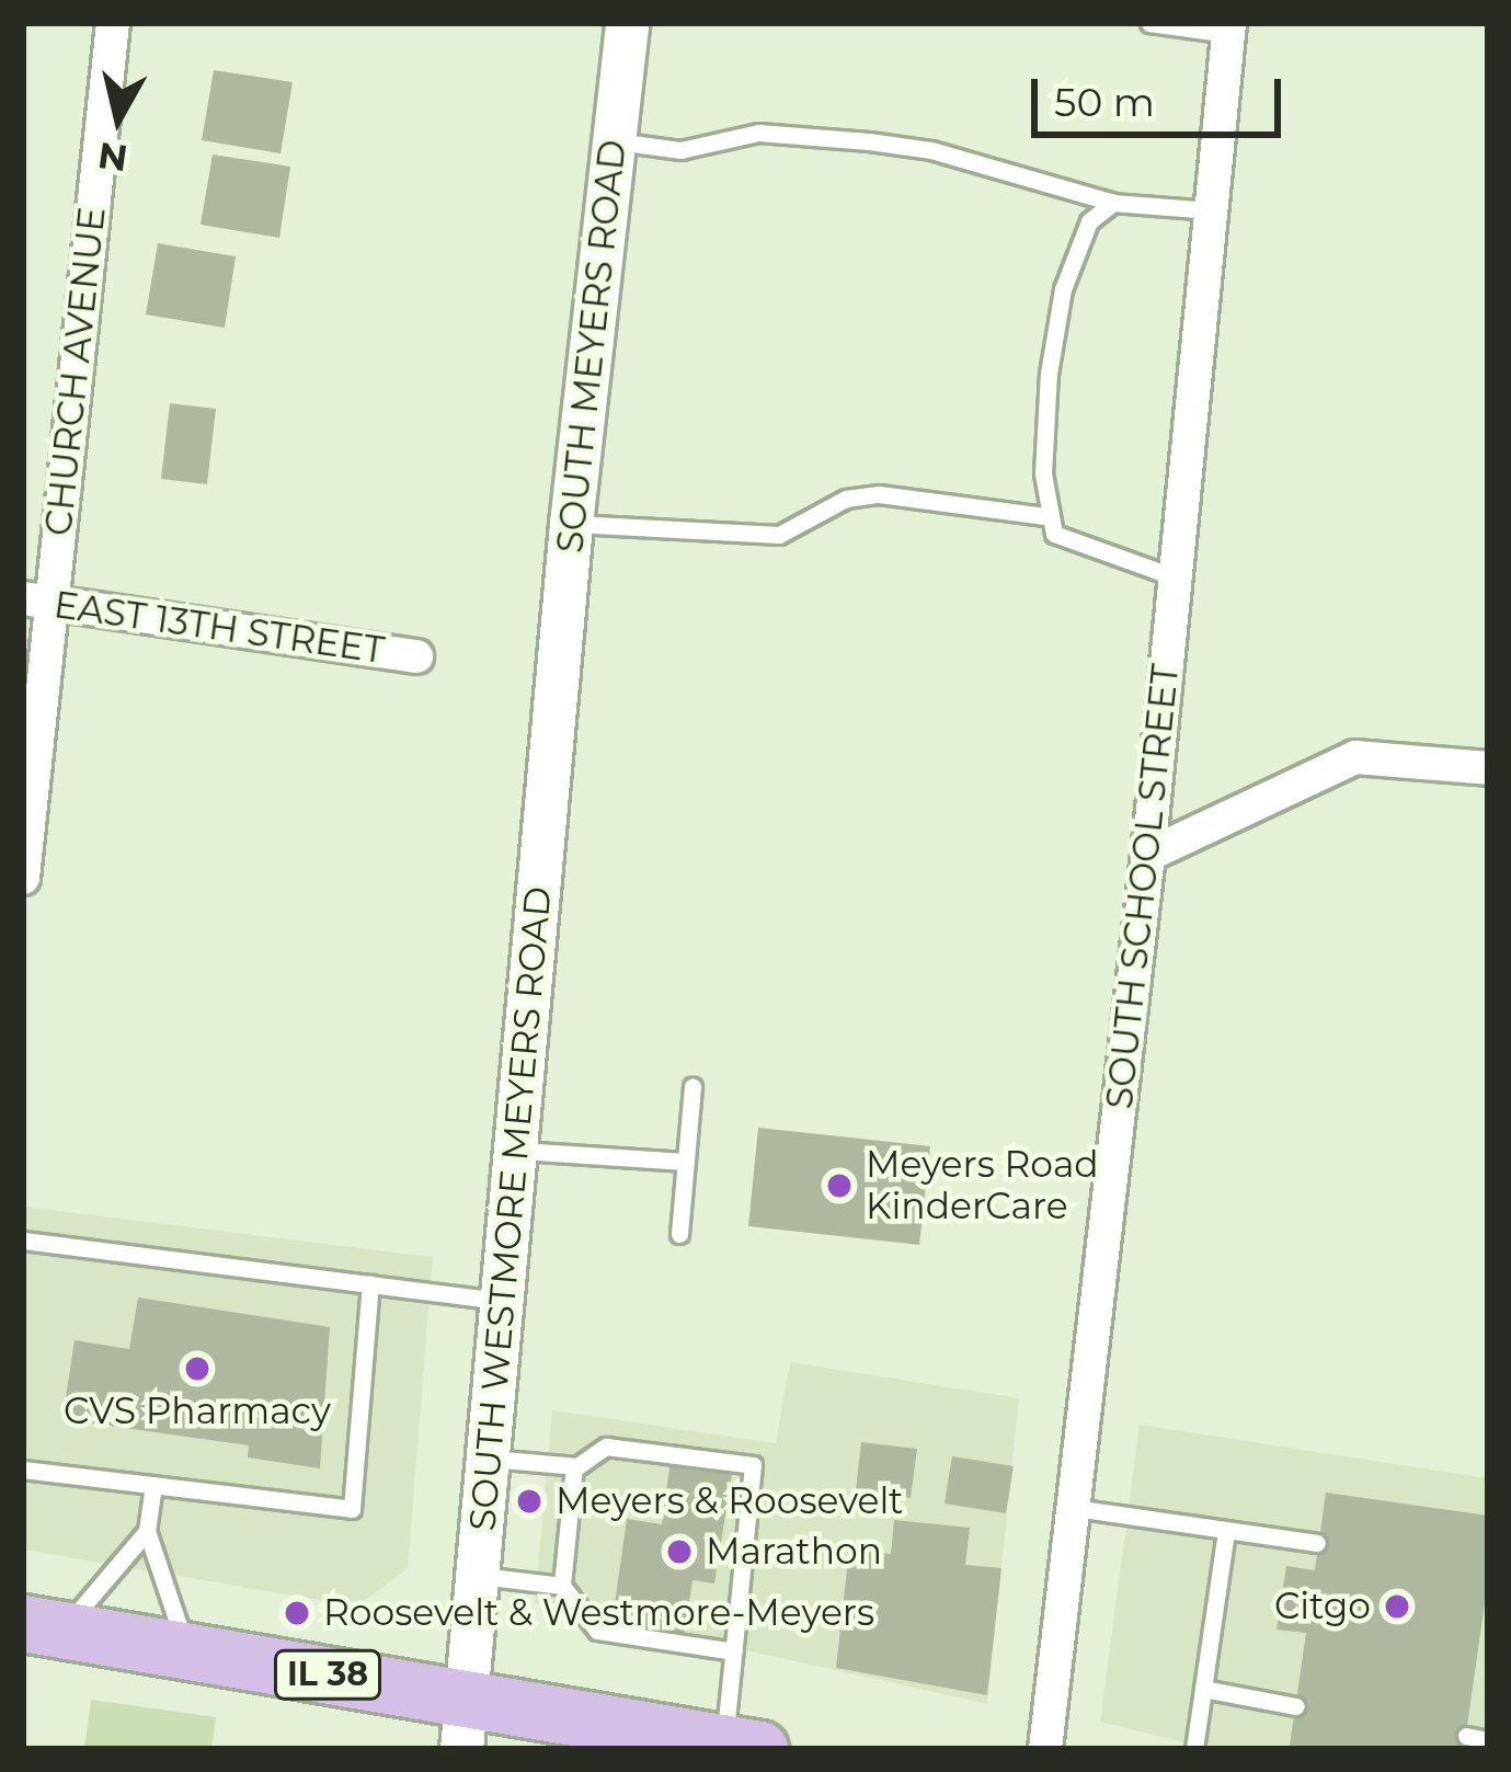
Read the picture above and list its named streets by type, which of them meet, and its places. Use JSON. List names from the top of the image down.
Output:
{
  "streets": {
    "main road": ["IL 38"],
    "street": [
      "SOUTH MEYERS ROAD",
      "CHURCH AVENUE",
      "EAST 13TH STREET",
      "SOUTH SCHOOL STREET",
      "SOUTH WESTMORE MEYERS ROAD"
    ]
  },
  "crossings": [
    ["SOUTH MEYERS ROAD", "SOUTH WESTMORE MEYERS ROAD"],
    ["CHURCH AVENUE", "EAST 13TH STREET"],
    ["SOUTH WESTMORE MEYERS ROAD", "IL 38"]
  ],
  "places": [
    "Meyers Road KinderCare",
    "CVS Pharmacy",
    "Meyers & Roosevelt",
    "Marathon",
    "Citgo",
    "Roosevelt & Westmore-Meyers"
  ],
  "scale_bar": "50 m",
  "north": "bottom"
}
